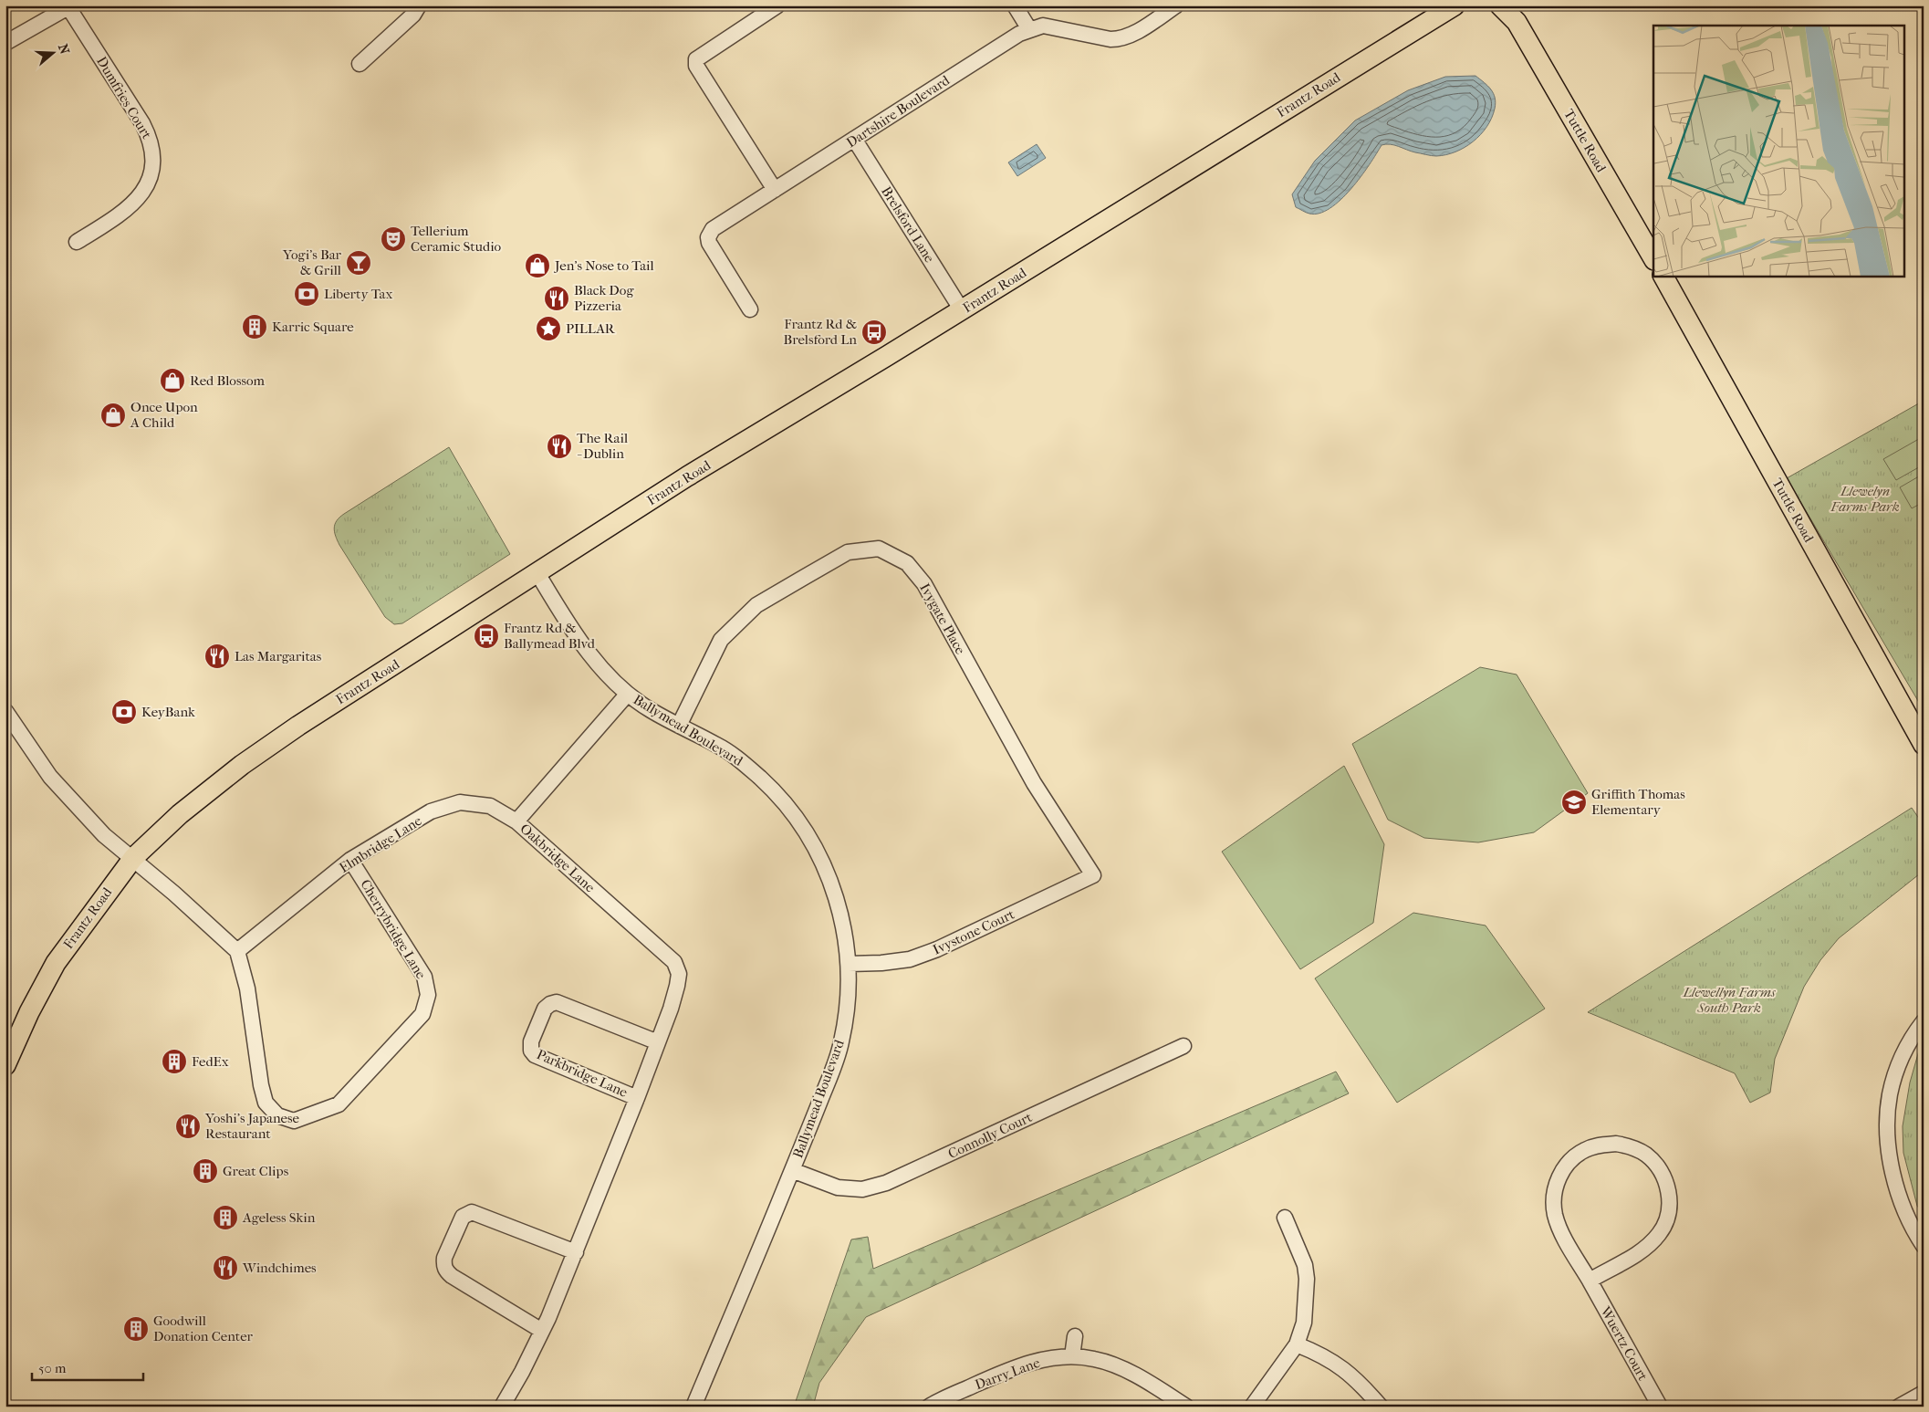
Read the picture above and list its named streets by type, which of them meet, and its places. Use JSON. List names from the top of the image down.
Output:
{
  "streets": {
    "main road": ["Frantz Road", "Tuttle Road"],
    "street": [
      "Dumfries Court",
      "Dartshire Boulevard",
      "Brelsford Lane",
      "Ivygate Place",
      "Ballymead Boulevard",
      "Elmbridge Lane",
      "Oakbridge Lane",
      "Cherrybridge Lane",
      "Ivystone Court",
      "Parkbridge Lane",
      "Connolly Court",
      "Wuertz Court",
      "Darry Lane"
    ]
  },
  "crossings": [
    ["Frantz Road", "Brelsford Lane"],
    ["Frantz Road", "Ballymead Boulevard"],
    ["Dartshire Boulevard", "Brelsford Lane"],
    ["Ivygate Place", "Ballymead Boulevard"],
    ["Ivygate Place", "Ivystone Court"],
    ["Ballymead Boulevard", "Oakbridge Lane"],
    ["Ballymead Boulevard", "Ivystone Court"],
    ["Ballymead Boulevard", "Connolly Court"],
    ["Elmbridge Lane", "Oakbridge Lane"],
    ["Elmbridge Lane", "Cherrybridge Lane"],
    ["Oakbridge Lane", "Parkbridge Lane"]
  ],
  "parks": ["Llewelyn Farms Park", "Llewellyn Farms South Park"],
  "places": {
    "theatre": ["Tellerium Ceramic Studio"],
    "bar": ["Yogi's Bar & Grill"],
    "shop": ["Jen's Nose to Tail", "Red Blossom", "Once Upon A Child"],
    "bank": ["Liberty Tax", "KeyBank"],
    "restaurant": [
      "Black Dog Pizzeria",
      "The Rail - Dublin",
      "Las Margaritas",
      "Yoshi's Japanese Restaurant",
      "Windchimes"
    ],
    "building": [
      "Karric Square",
      "FedEx",
      "Great Clips",
      "Ageless Skin",
      "Goodwill Donation Center"
    ],
    "place": ["PILLAR"],
    "bus stop": ["Frantz Rd & Brelsford Ln", "Frantz Rd & Ballymead Blvd"],
    "school or university": ["Griffith Thomas Elementary"]
  },
  "scale_bar": "50 m",
  "north": "right"
}
